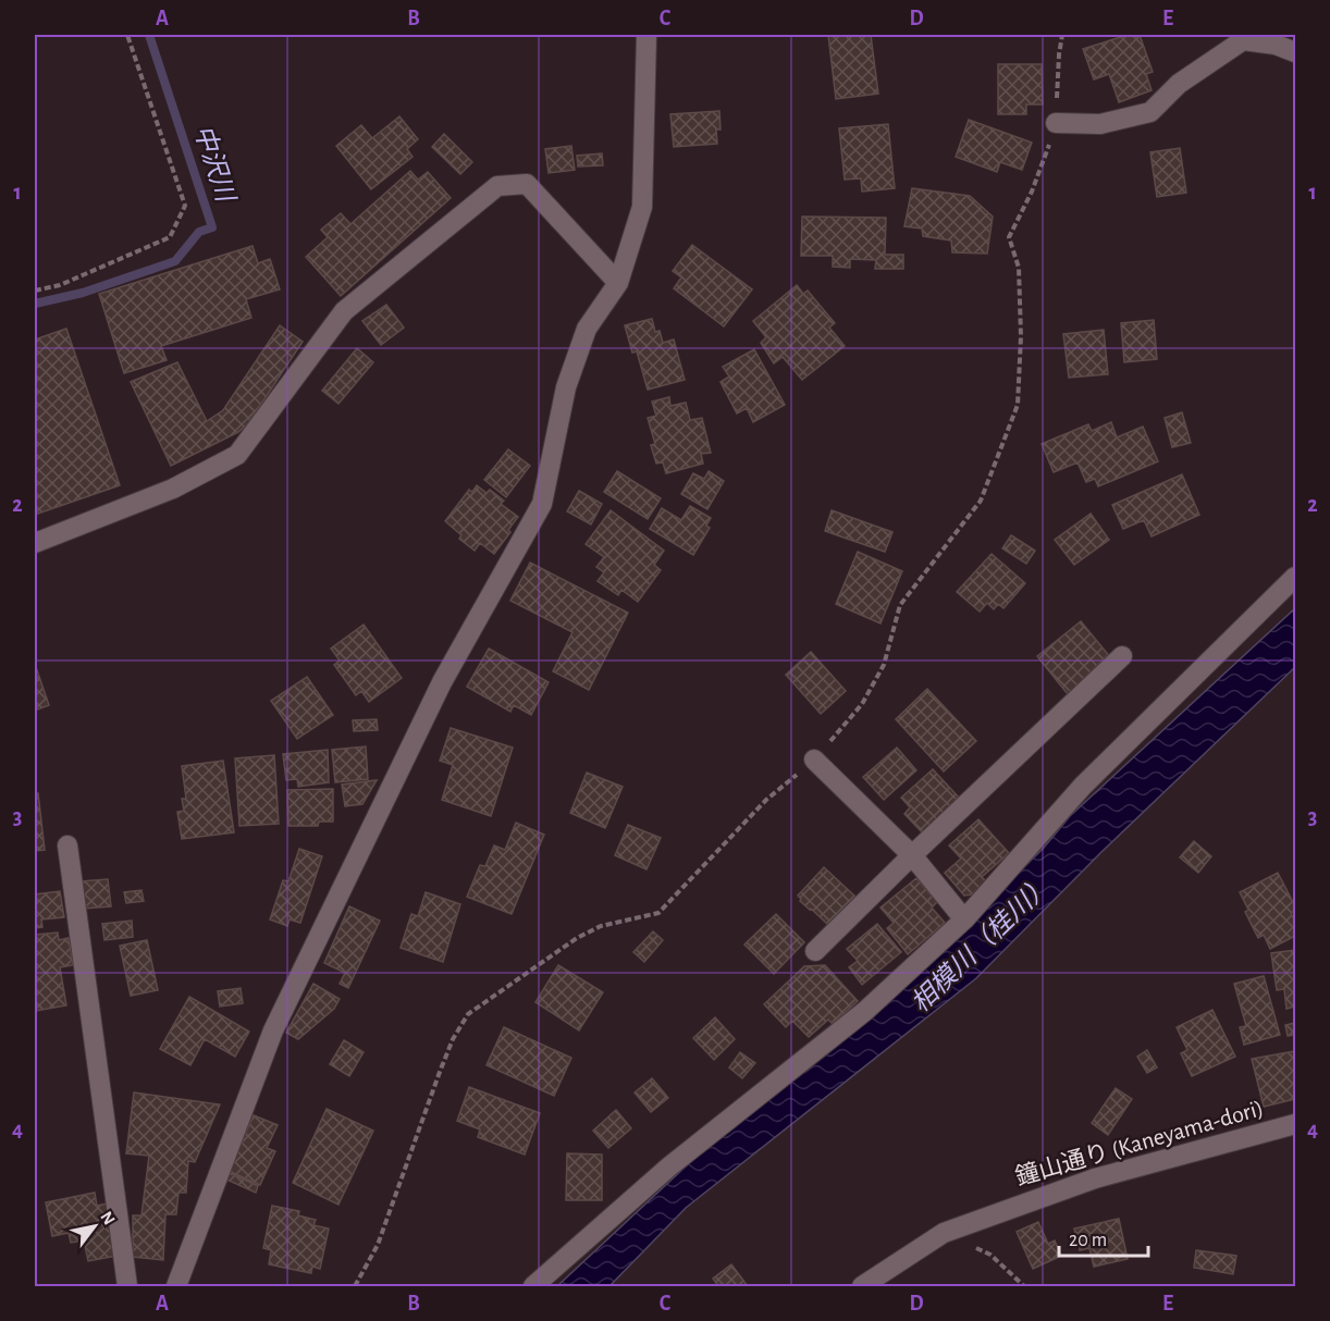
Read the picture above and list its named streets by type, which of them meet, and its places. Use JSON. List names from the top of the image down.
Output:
{
  "streets": {
    "street": ["鐘山通り (Kaneyama-dori)"]
  },
  "water": ["中沢川", "相模川（桂川）"],
  "scale_bar": "20 m",
  "north": "top right",
  "grid": {
    "columns": [
      "A",
      "B",
      "C",
      "D",
      "E"
    ],
    "rows": [
      "1",
      "2",
      "3",
      "4"
    ]
  }
}
